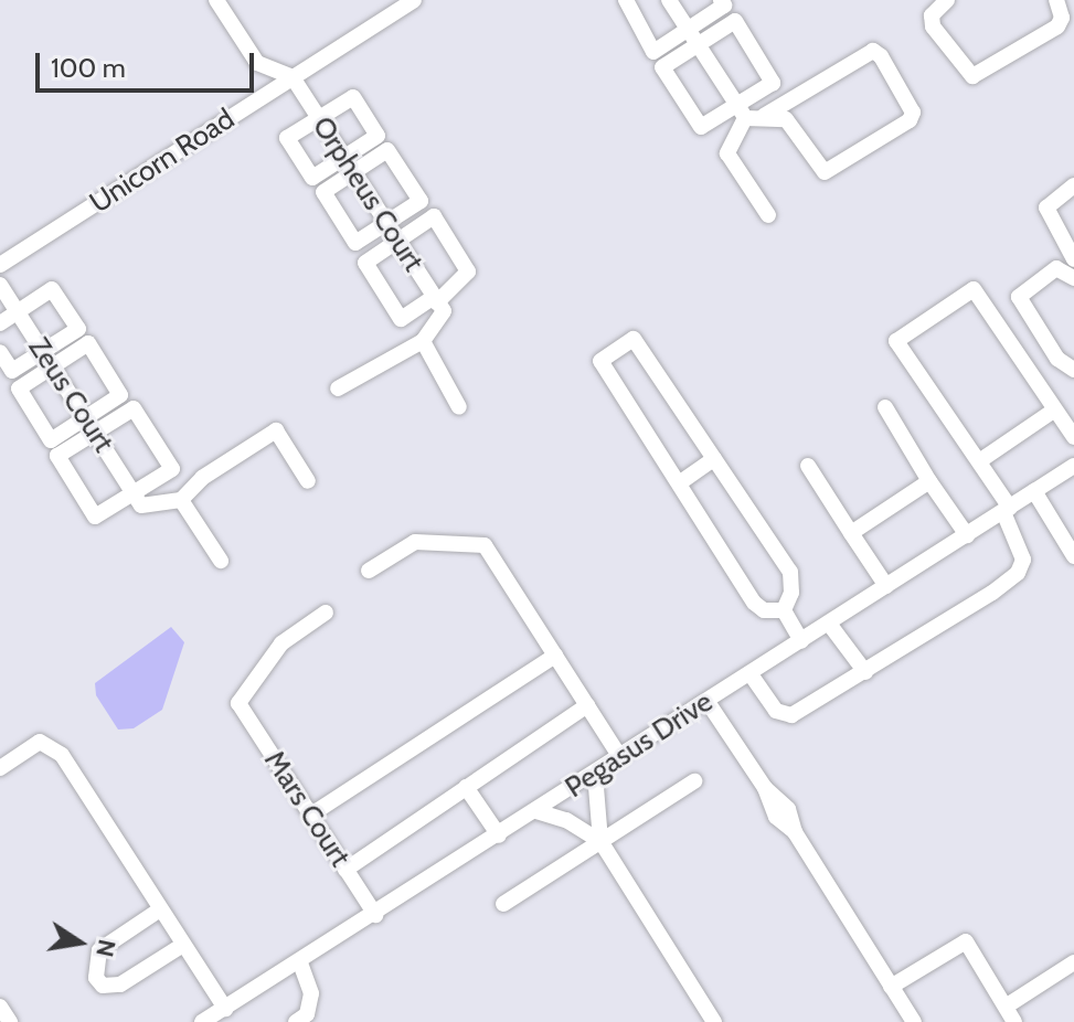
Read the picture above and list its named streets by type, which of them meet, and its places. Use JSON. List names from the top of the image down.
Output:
{
  "streets": {
    "street": [
      "Unicorn Road",
      "Orpheus Court",
      "Zeus Court",
      "Pegasus Drive",
      "Mars Court"
    ]
  },
  "crossings": [
    ["Unicorn Road", "Orpheus Court"],
    ["Pegasus Drive", "Mars Court"]
  ],
  "scale_bar": "100 m",
  "north": "right"
}
